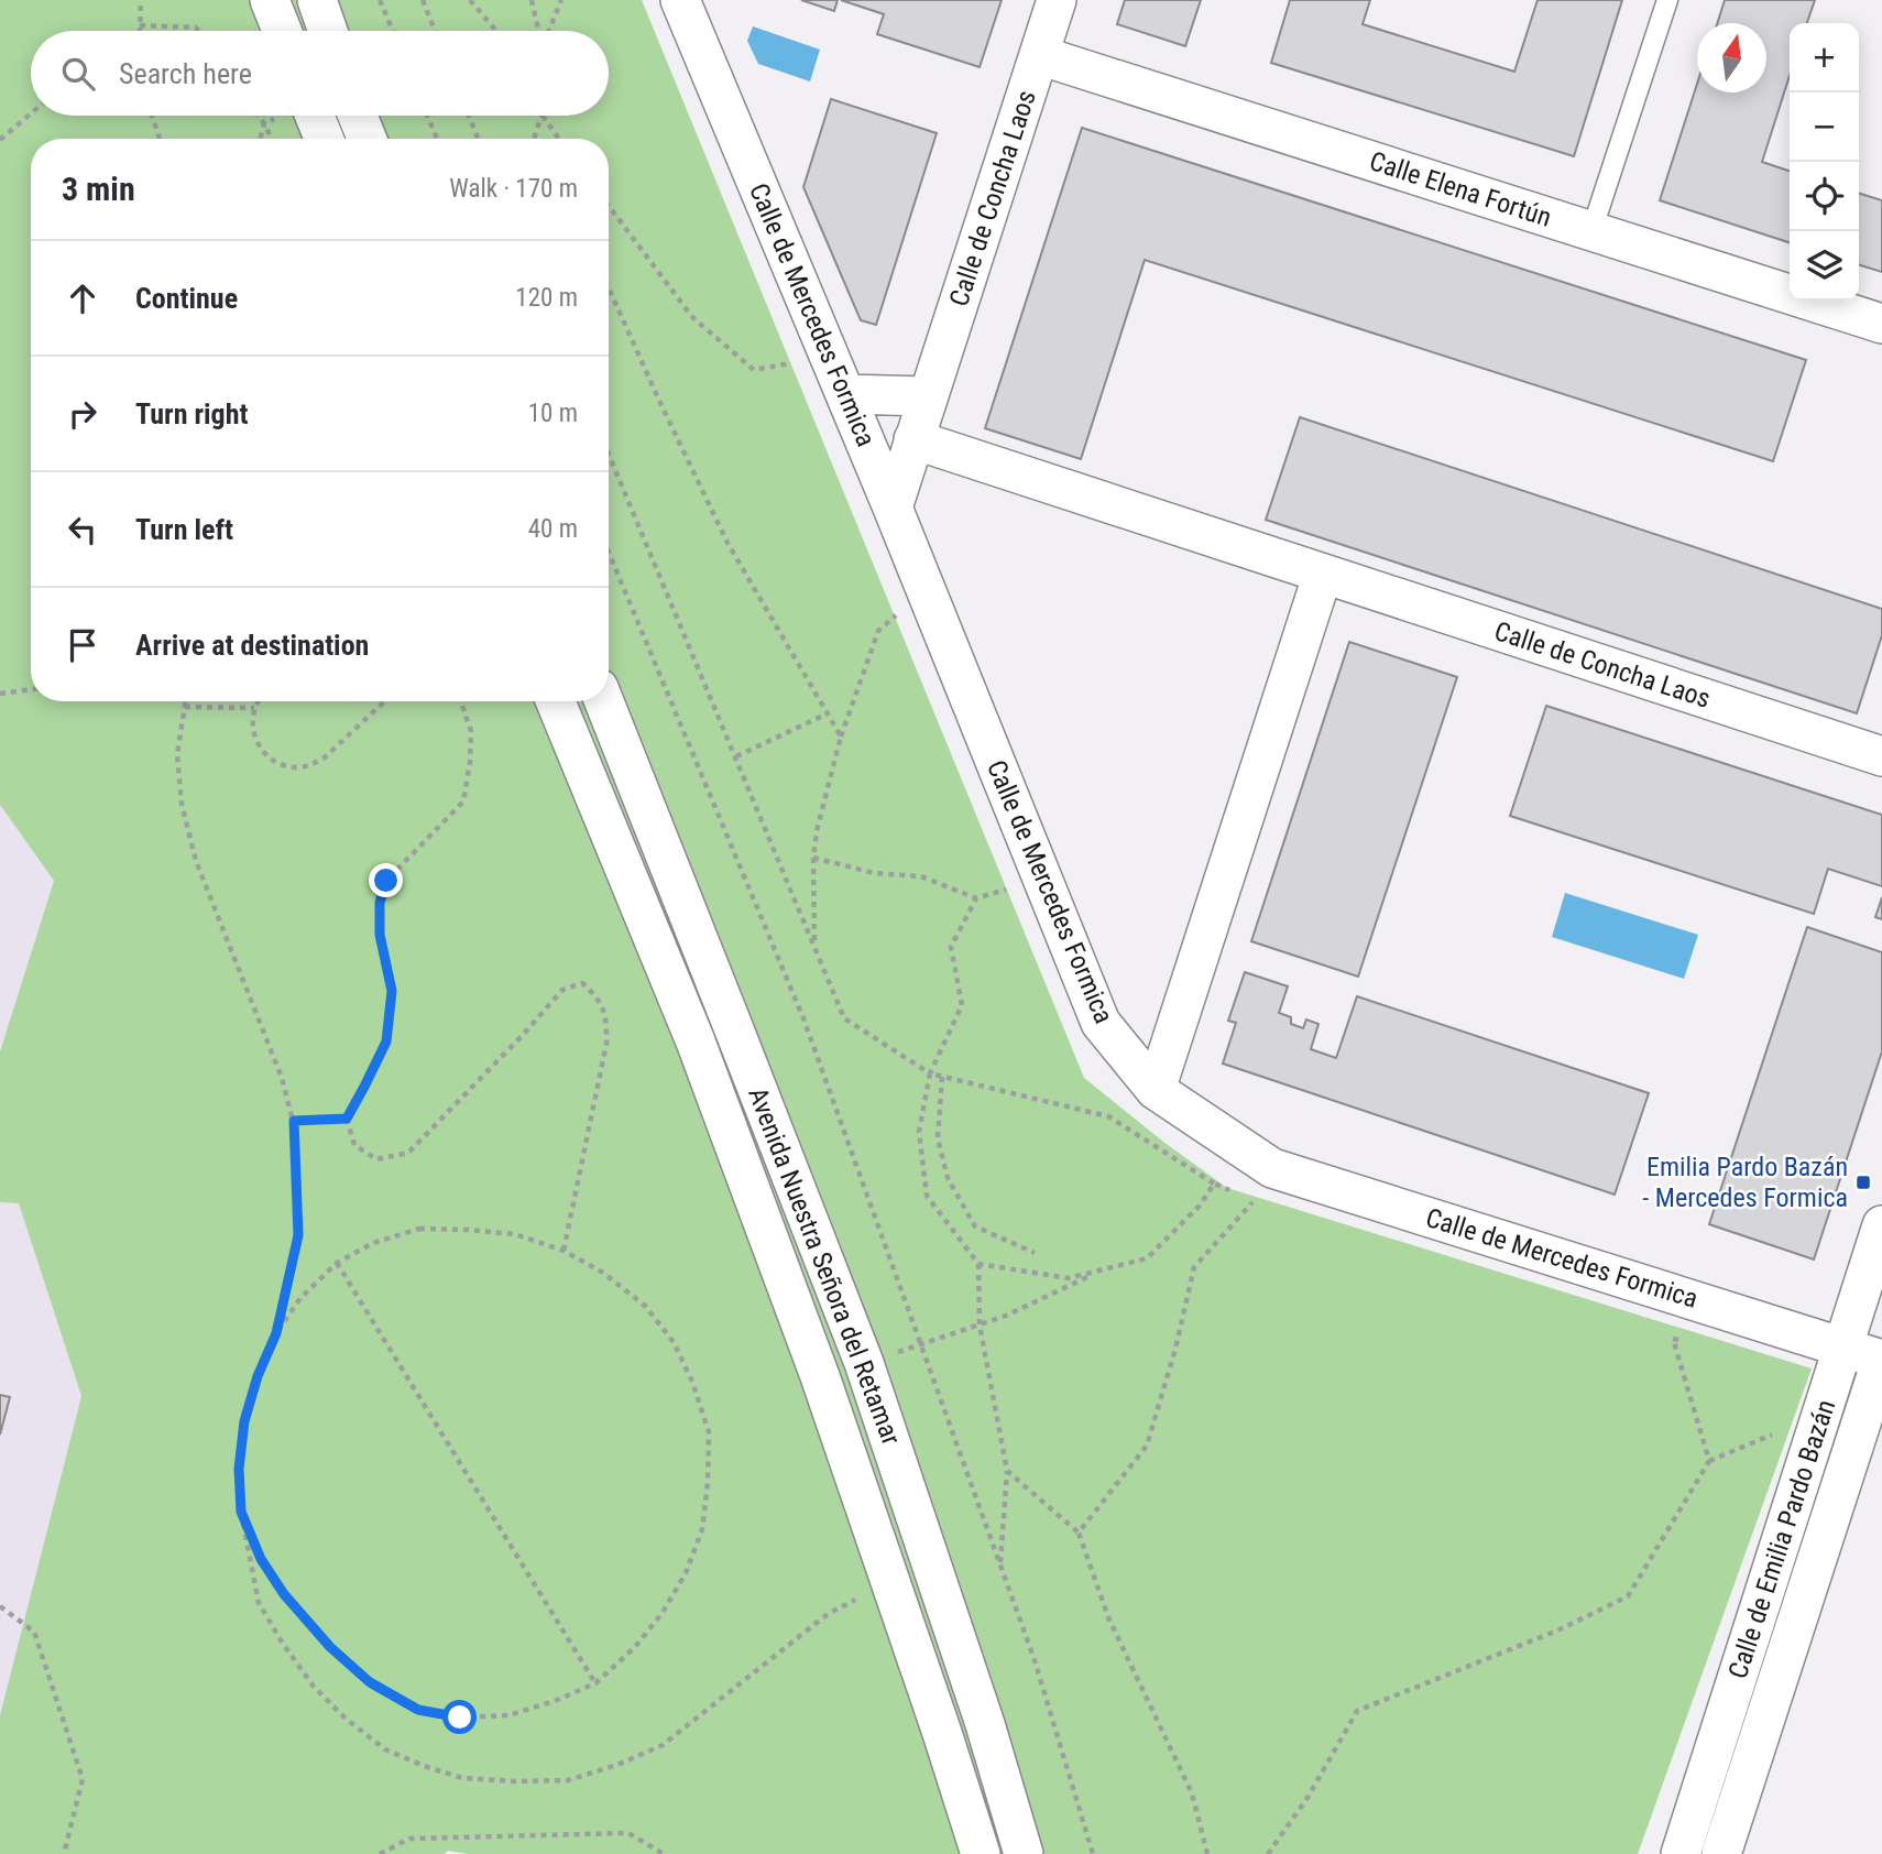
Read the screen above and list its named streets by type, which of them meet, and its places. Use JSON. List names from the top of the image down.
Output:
{
  "streets": {
    "street": [
      "Calle Elena Fortún",
      "Calle de Concha Laos",
      "Calle de Mercedes Formica",
      "Avenida Nuestra Señora del Retamar",
      "Calle de Emilia Pardo Bazán"
    ]
  },
  "crossings": [
    ["Calle Elena Fortún", "Calle de Concha Laos"],
    ["Calle de Concha Laos", "Calle de Mercedes Formica"],
    ["Calle de Mercedes Formica", "Calle de Emilia Pardo Bazán"]
  ],
  "places": {
    "transit": ["Emilia Pardo Bazán - Mercedes Formica"]
  },
  "north": "top",
  "page": {
    "map_buttons": ["+", "−"],
    "search": "Search here",
    "heading": ["3 min", "Walk · 170 m"],
    "list": [
      ["Continue", "120 m"],
      ["Turn right", "10 m"],
      ["Turn left", "40 m"],
      "Arrive at destination"
    ]
  }
}
